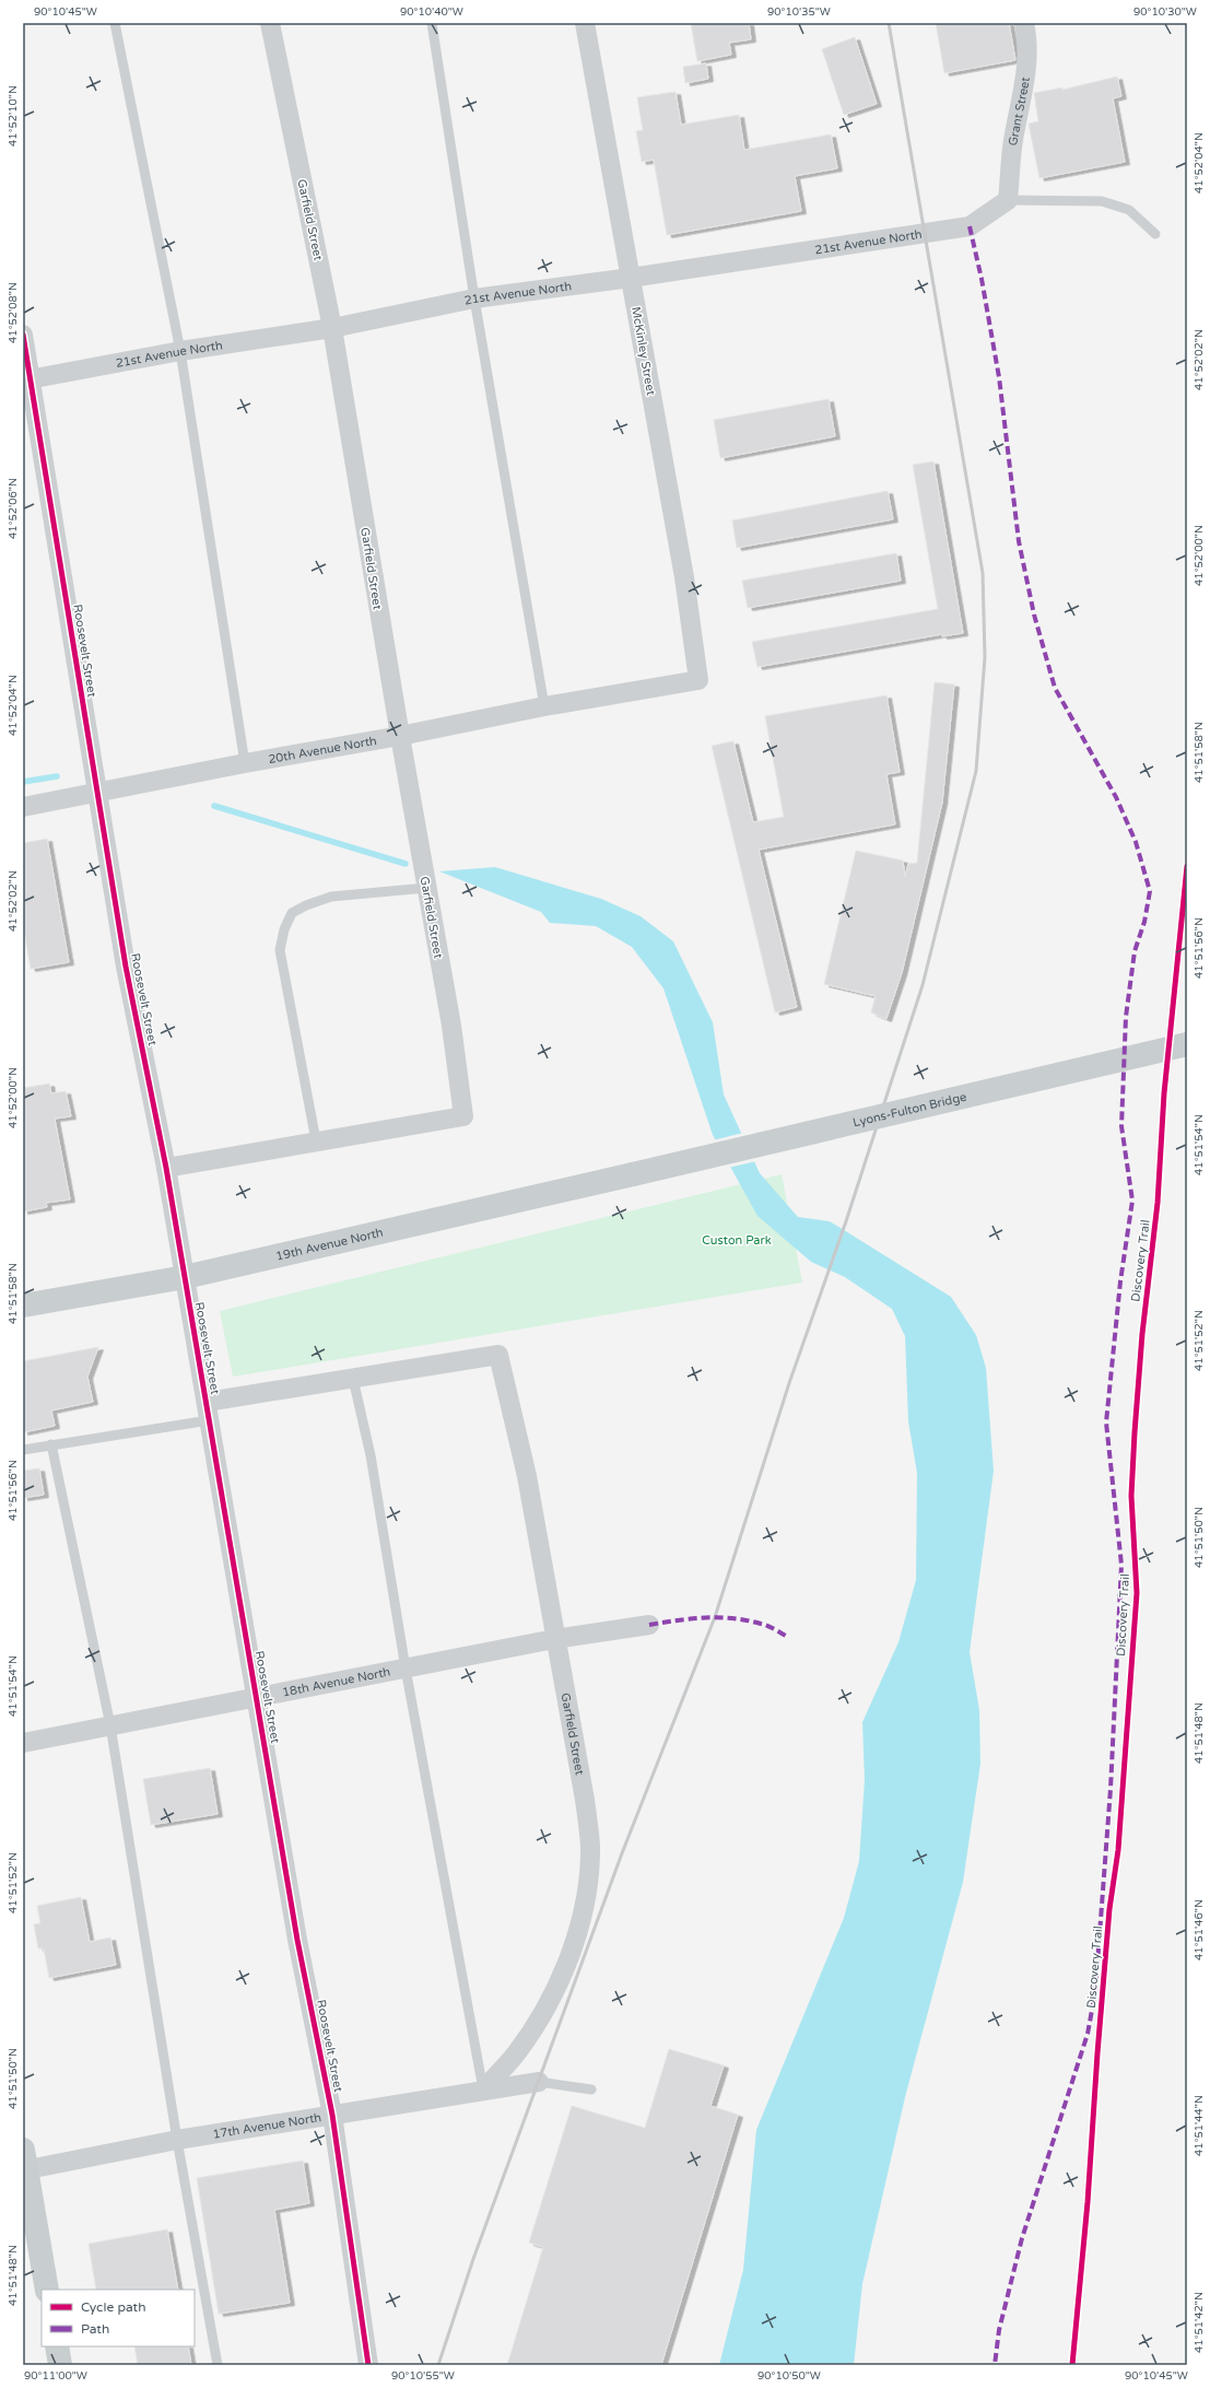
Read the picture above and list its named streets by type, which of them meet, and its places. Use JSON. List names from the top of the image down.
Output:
{
  "streets": {
    "main road": ["Lyons-Fulton Bridge", "19th Avenue North"],
    "street": [
      "Grant Street",
      "Garfield Street",
      "21st Avenue North",
      "McKinley Street",
      "Roosevelt Street",
      "20th Avenue North",
      "18th Avenue North",
      "17th Avenue North"
    ],
    "cycle path": ["Discovery Trail"]
  },
  "crossings": [
    ["Grant Street", "21st Avenue North"],
    ["Garfield Street", "21st Avenue North"],
    ["Garfield Street", "20th Avenue North"],
    ["Garfield Street", "18th Avenue North"],
    ["Garfield Street", "17th Avenue North"],
    ["21st Avenue North", "McKinley Street"],
    ["21st Avenue North", "Roosevelt Street"],
    ["McKinley Street", "20th Avenue North"],
    ["Roosevelt Street", "20th Avenue North"],
    ["Roosevelt Street", "19th Avenue North"],
    ["Roosevelt Street", "18th Avenue North"],
    ["Roosevelt Street", "17th Avenue North"],
    ["Lyons-Fulton Bridge", "19th Avenue North"]
  ],
  "parks": ["Custon Park"],
  "legend": ["Cycle path", "Path"],
  "coordinates": [
    "90°10'45\"W",
    "90°10'40\"W",
    "90°10'35\"W",
    "90°10'30\"W",
    "41°52'10\"N",
    "41°52'04\"N",
    "41°52'08\"N",
    "41°52'02\"N",
    "41°52'06\"N",
    "41°52'00\"N",
    "41°51'58\"N",
    "41°51'56\"N",
    "41°51'54\"N",
    "41°51'52\"N",
    "41°51'50\"N",
    "41°51'48\"N",
    "41°51'46\"N",
    "41°51'44\"N",
    "41°51'42\"N",
    "90°11'00\"W",
    "90°10'55\"W",
    "90°10'50\"W"
  ]
}
